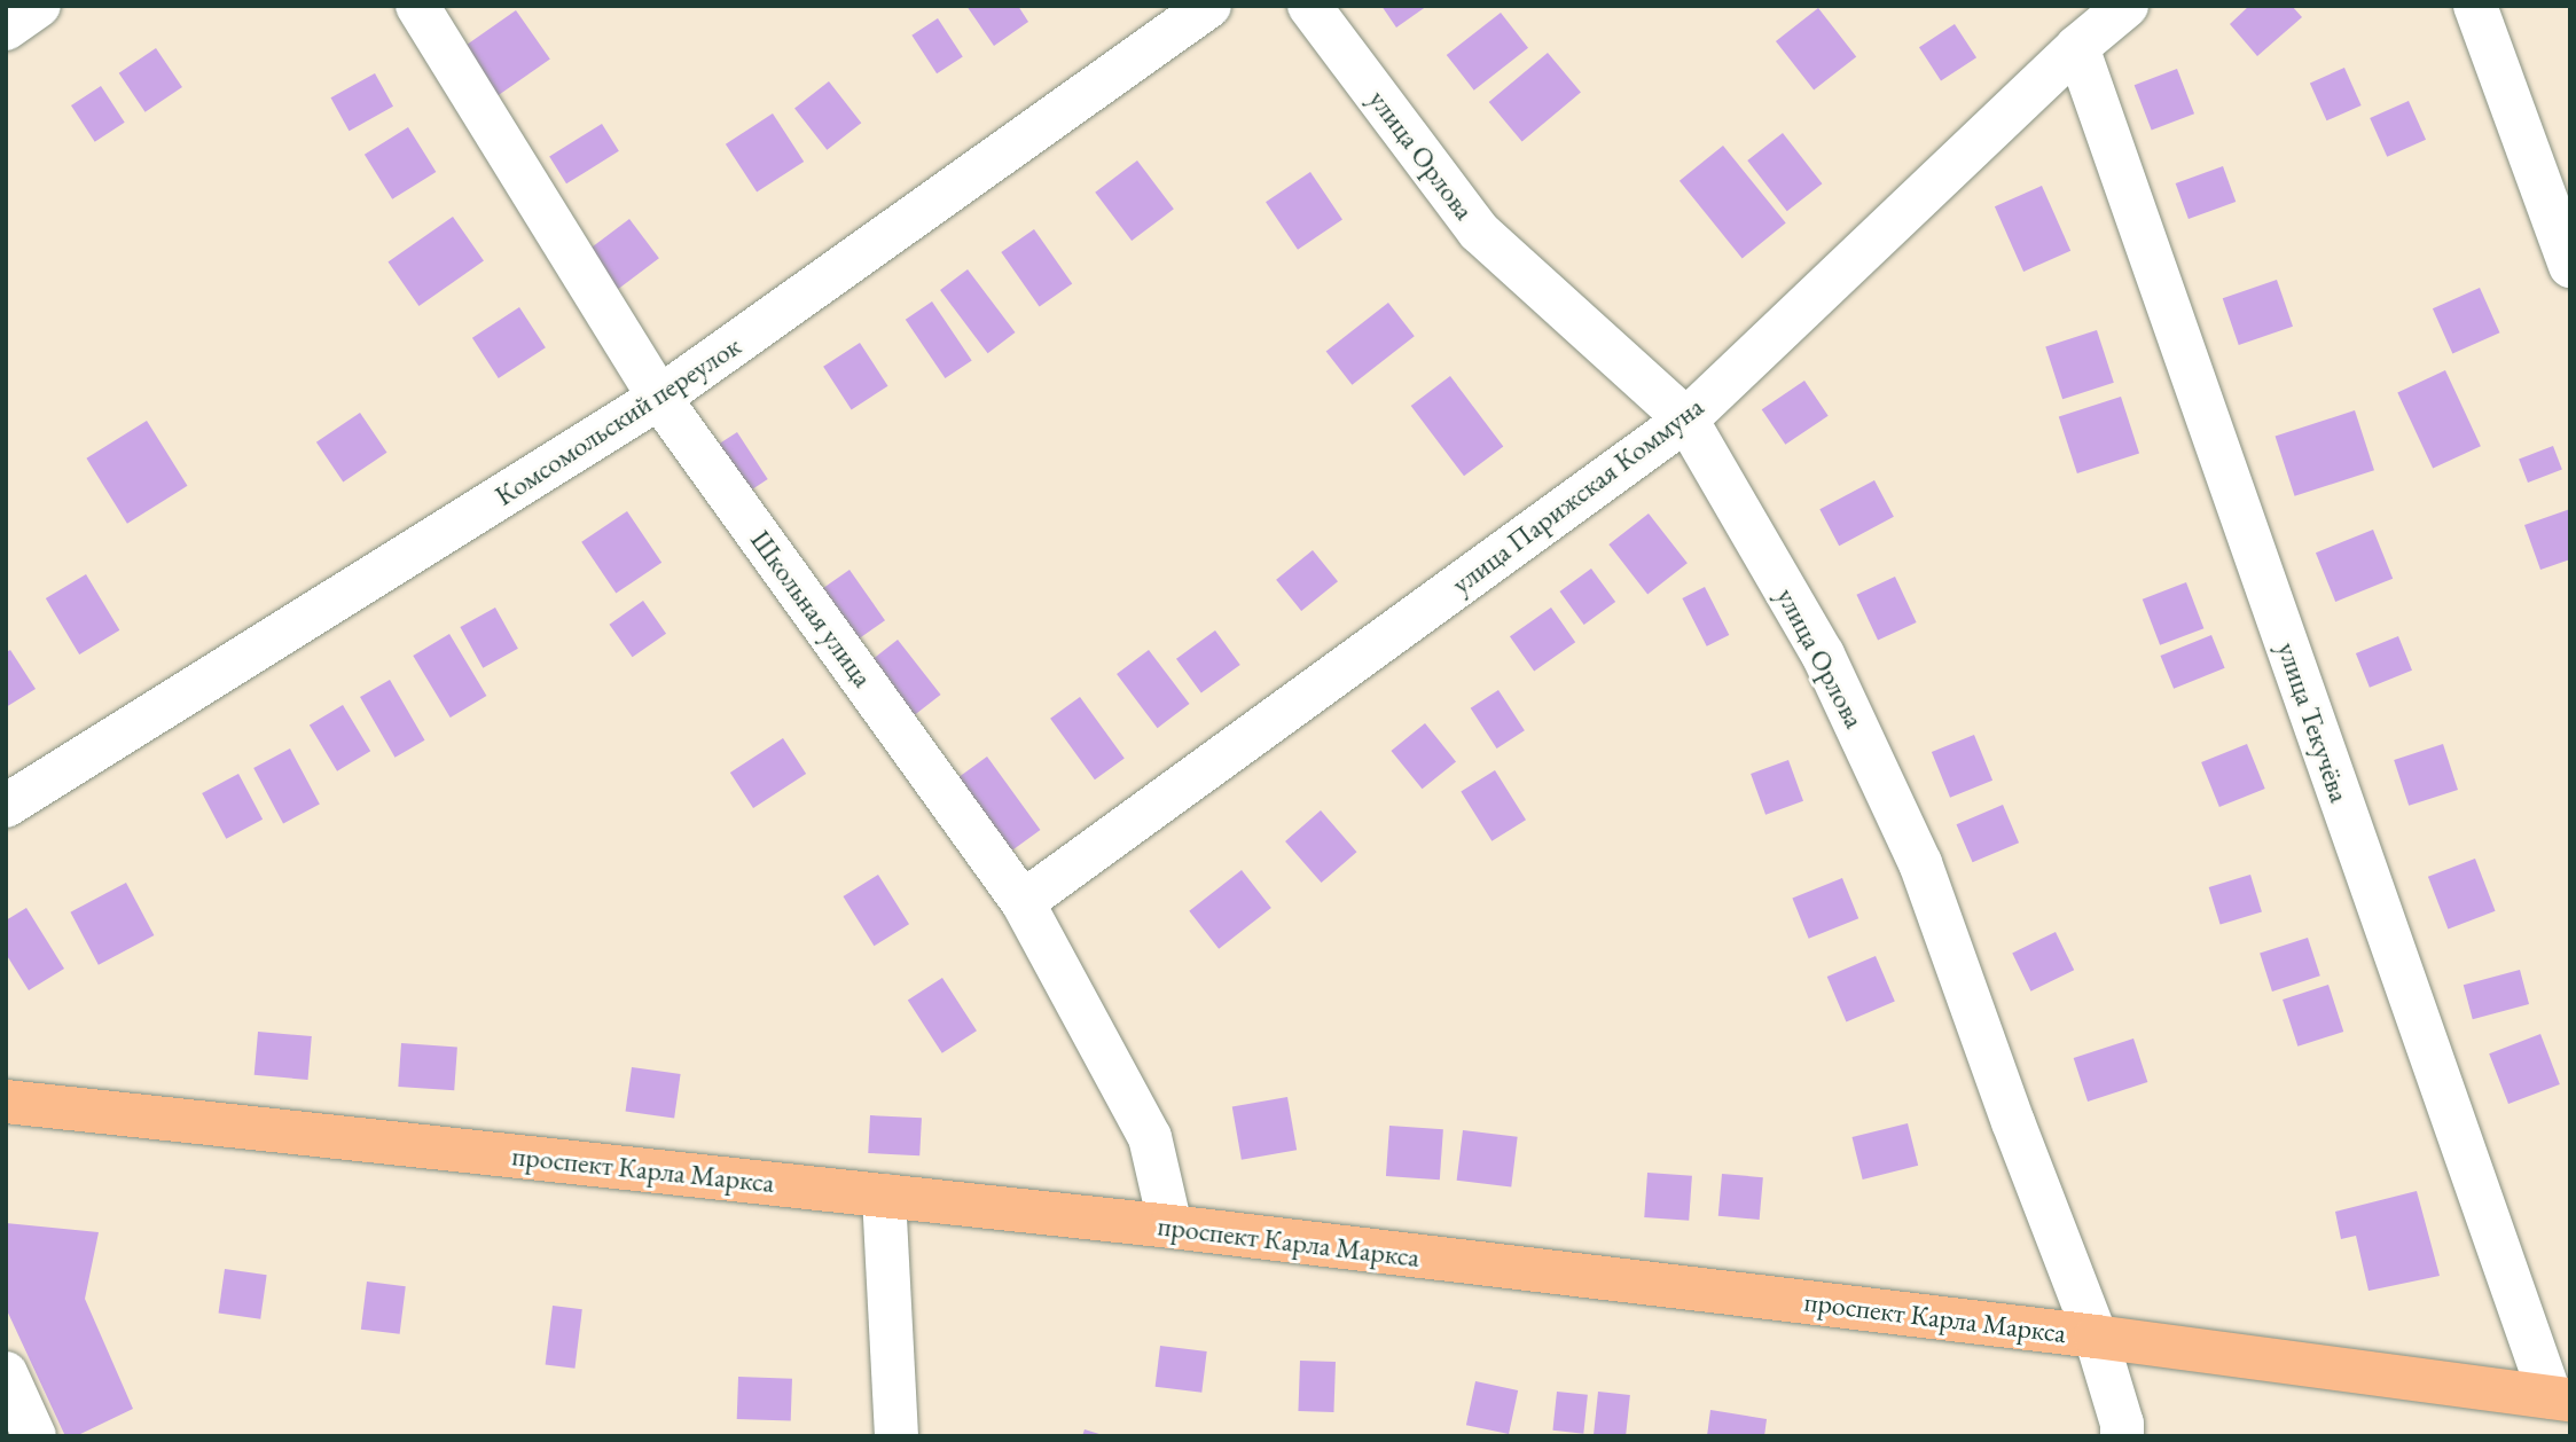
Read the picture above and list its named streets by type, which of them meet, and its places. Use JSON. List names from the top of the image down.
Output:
{
  "streets": {
    "main road": ["проспект Карла Маркса"],
    "street": [
      "улица Орлова",
      "Комсомольский переулок",
      "улица Парижская Коммуна",
      "Школьная улица",
      "улица Текучёва"
    ]
  },
  "crossings": [
    ["улица Орлова", "улица Парижская Коммуна"],
    ["улица Орлова", "проспект Карла Маркса"],
    ["Комсомольский переулок", "Школьная улица"],
    ["улица Парижская Коммуна", "Школьная улица"],
    ["улица Парижская Коммуна", "улица Текучёва"],
    ["Школьная улица", "проспект Карла Маркса"],
    ["улица Текучёва", "проспект Карла Маркса"]
  ]
}
